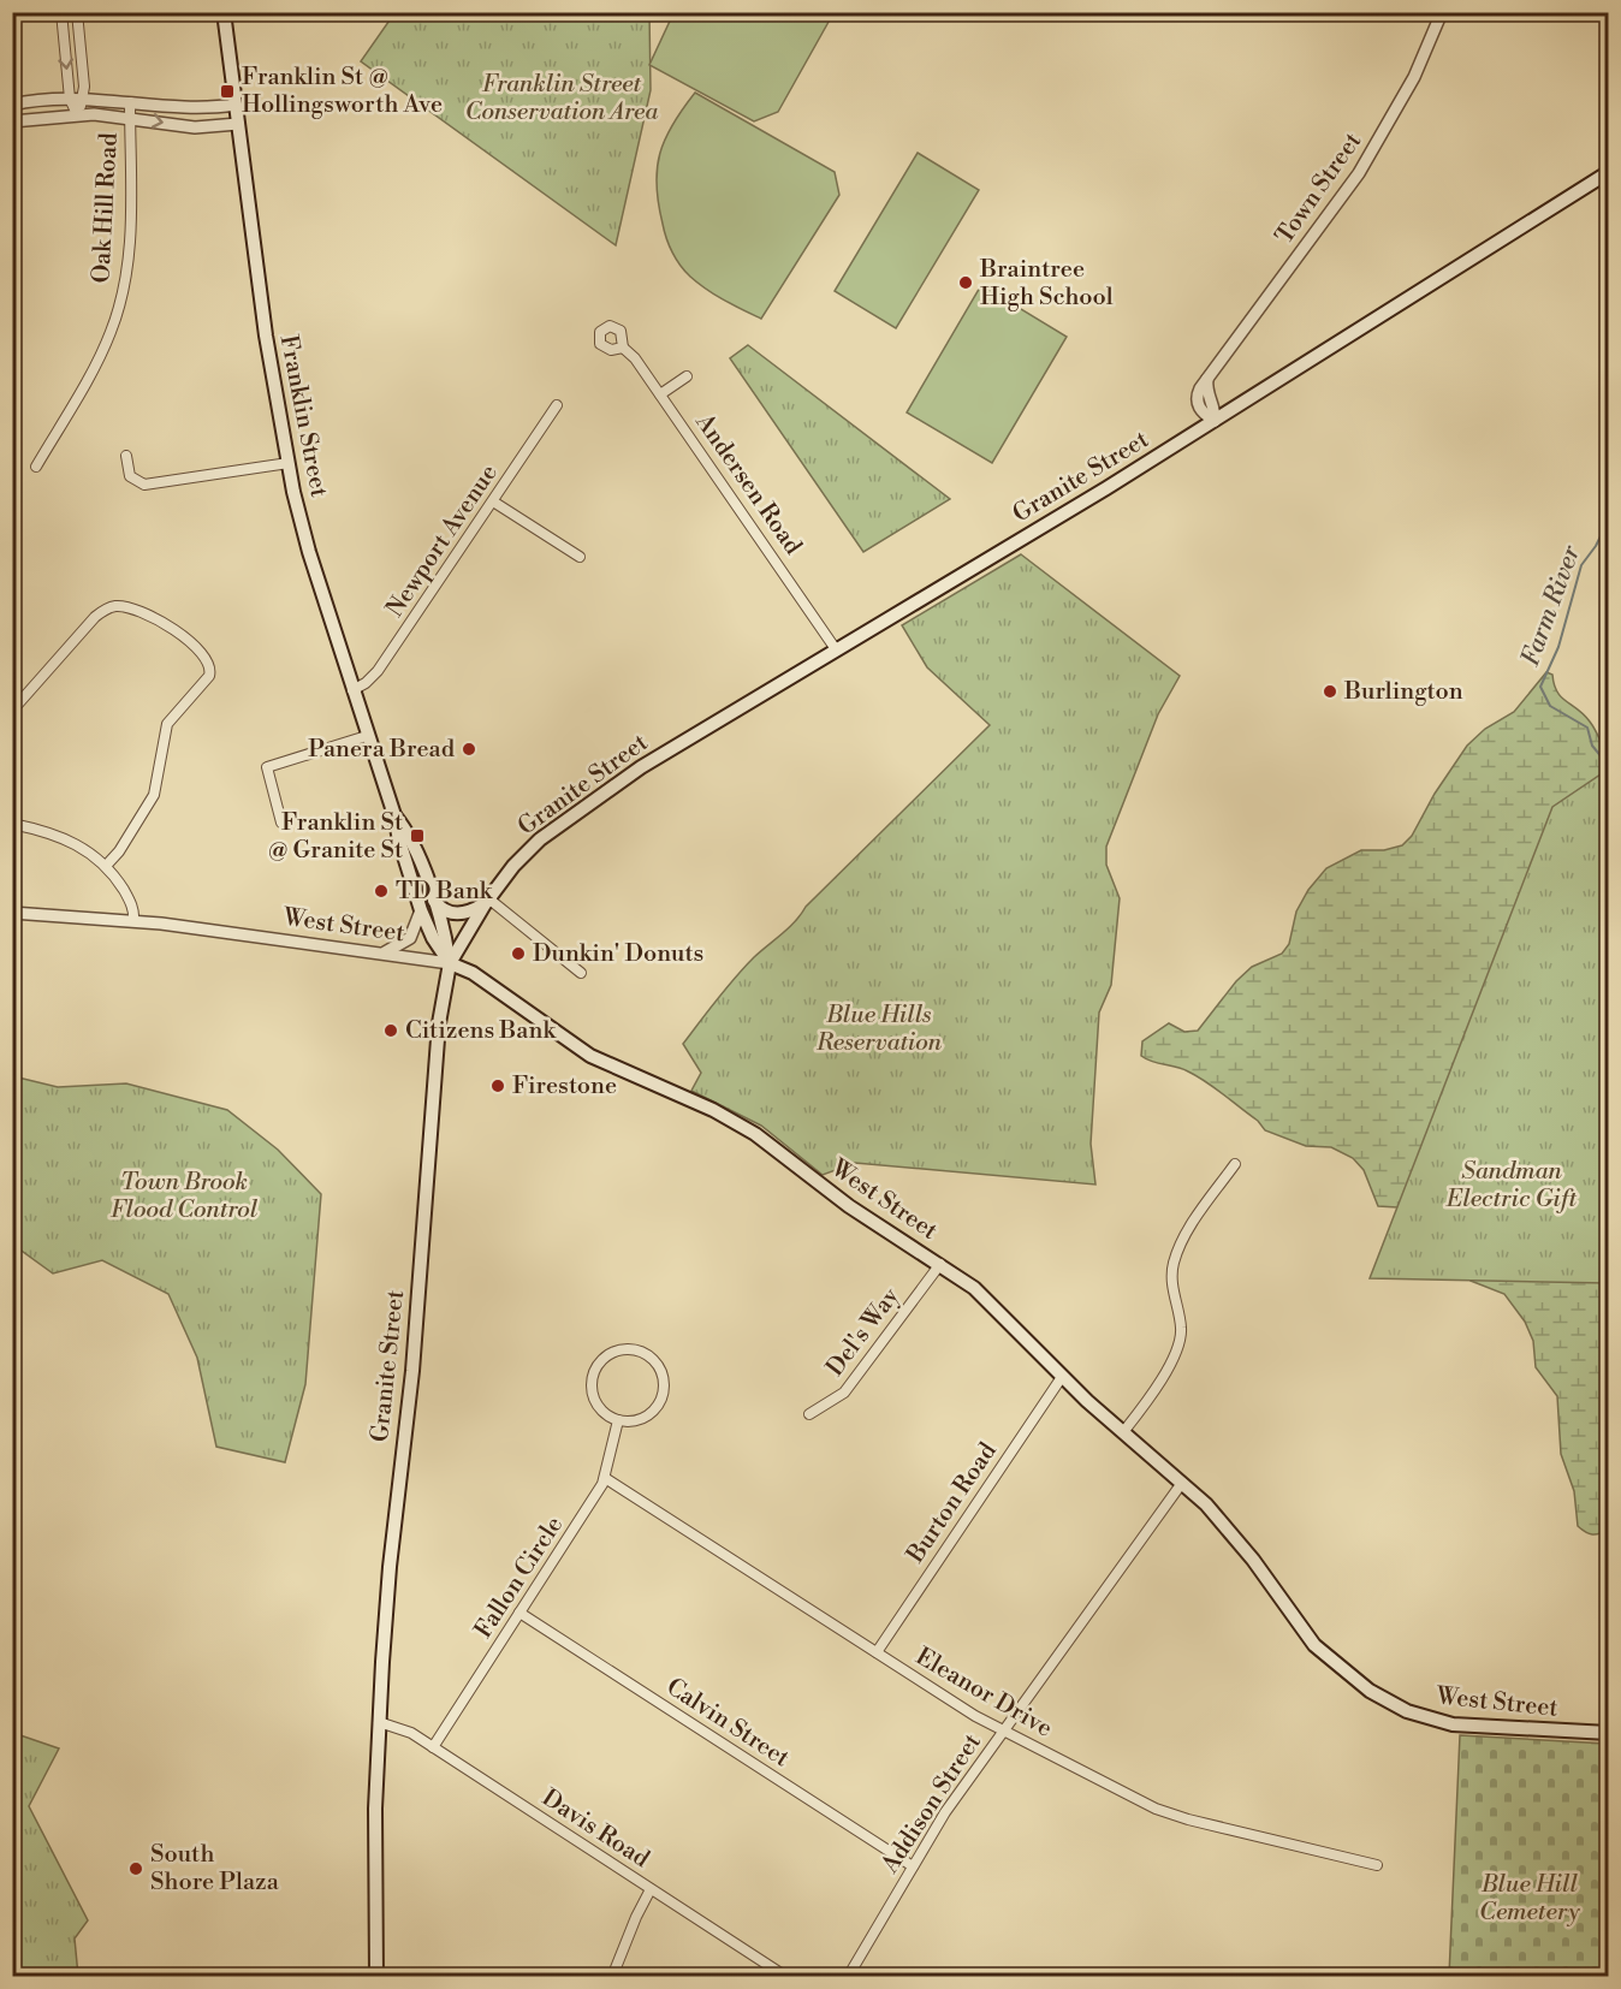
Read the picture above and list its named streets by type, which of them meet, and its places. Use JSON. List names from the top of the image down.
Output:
{
  "streets": {
    "main road": ["Franklin Street", "Granite Street", "West Street"],
    "street": [
      "Town Street",
      "Oak Hill Road",
      "Andersen Road",
      "Newport Avenue",
      "Del's Way",
      "Burton Road",
      "Fallon Circle",
      "Eleanor Drive",
      "Calvin Street",
      "Addison Street",
      "Davis Road"
    ]
  },
  "crossings": [
    ["Town Street", "Granite Street"],
    ["Franklin Street", "Granite Street"],
    ["Franklin Street", "Newport Avenue"],
    ["Franklin Street", "West Street"],
    ["Granite Street", "Andersen Road"],
    ["Granite Street", "West Street"],
    ["Granite Street", "Davis Road"],
    ["West Street", "Del's Way"],
    ["West Street", "Burton Road"],
    ["West Street", "Addison Street"],
    ["Burton Road", "Eleanor Drive"],
    ["Fallon Circle", "Eleanor Drive"],
    ["Fallon Circle", "Calvin Street"],
    ["Fallon Circle", "Davis Road"],
    ["Eleanor Drive", "Addison Street"],
    ["Calvin Street", "Addison Street"]
  ],
  "water": ["Farm River"],
  "parks": [
    "Franklin Street Conservation Area",
    "Blue Hills Reservation",
    "Sandman Electric Gift",
    "Town Brook Flood Control",
    "Blue Hill Cemetery"
  ],
  "places": {
    "transit": ["Franklin St @ Hollingsworth Ave", "Franklin St @ Granite St"],
    "other": [
      "Braintree High School",
      "Burlington",
      "Panera Bread",
      "TD Bank",
      "Dunkin' Donuts",
      "Citizens Bank",
      "Firestone",
      "South Shore Plaza"
    ]
  }
}
